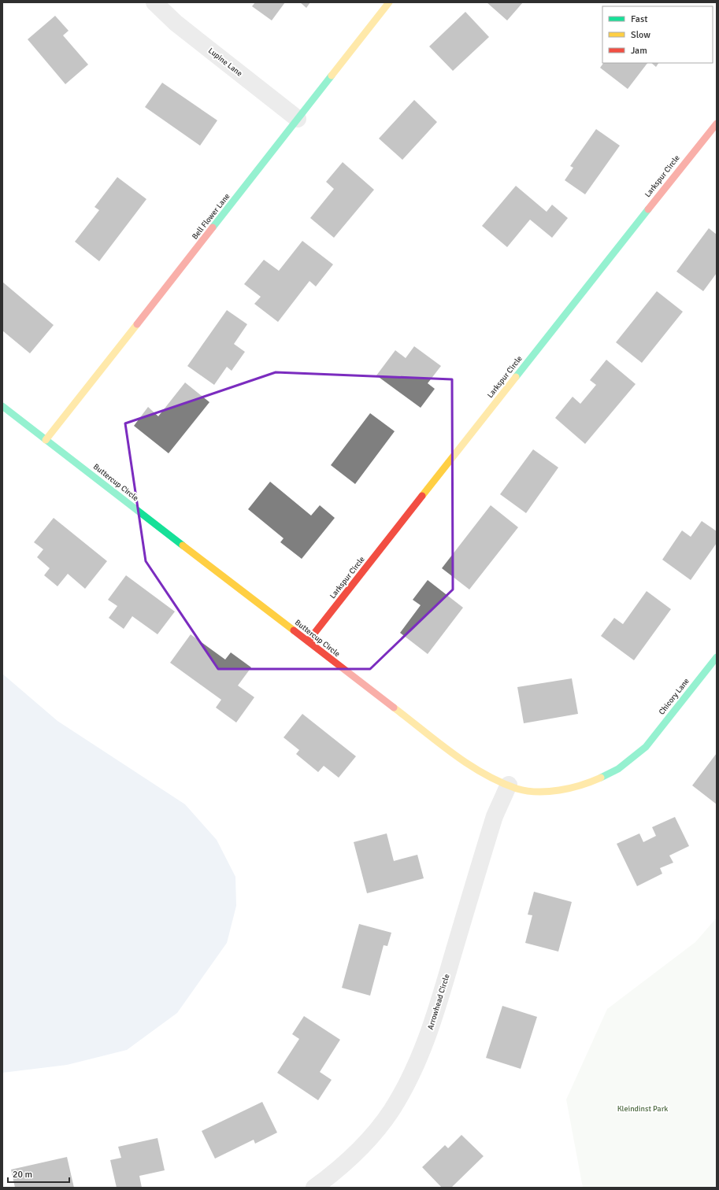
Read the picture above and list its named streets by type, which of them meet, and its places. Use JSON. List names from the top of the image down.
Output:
{
  "streets": {
    "street": [
      "Lupine Lane",
      "Larkspur Circle",
      "Bell Flower Lane",
      "Buttercup Circle",
      "Chicory Lane",
      "Arrowhead Circle"
    ]
  },
  "crossings": [
    ["Lupine Lane", "Bell Flower Lane"],
    ["Larkspur Circle", "Buttercup Circle"],
    ["Bell Flower Lane", "Buttercup Circle"],
    ["Buttercup Circle", "Chicory Lane"],
    ["Buttercup Circle", "Arrowhead Circle"]
  ],
  "parks": ["Kleindinst Park"],
  "legend": ["Fast", "Slow", "Jam"],
  "scale_bar": "20 m"
}
